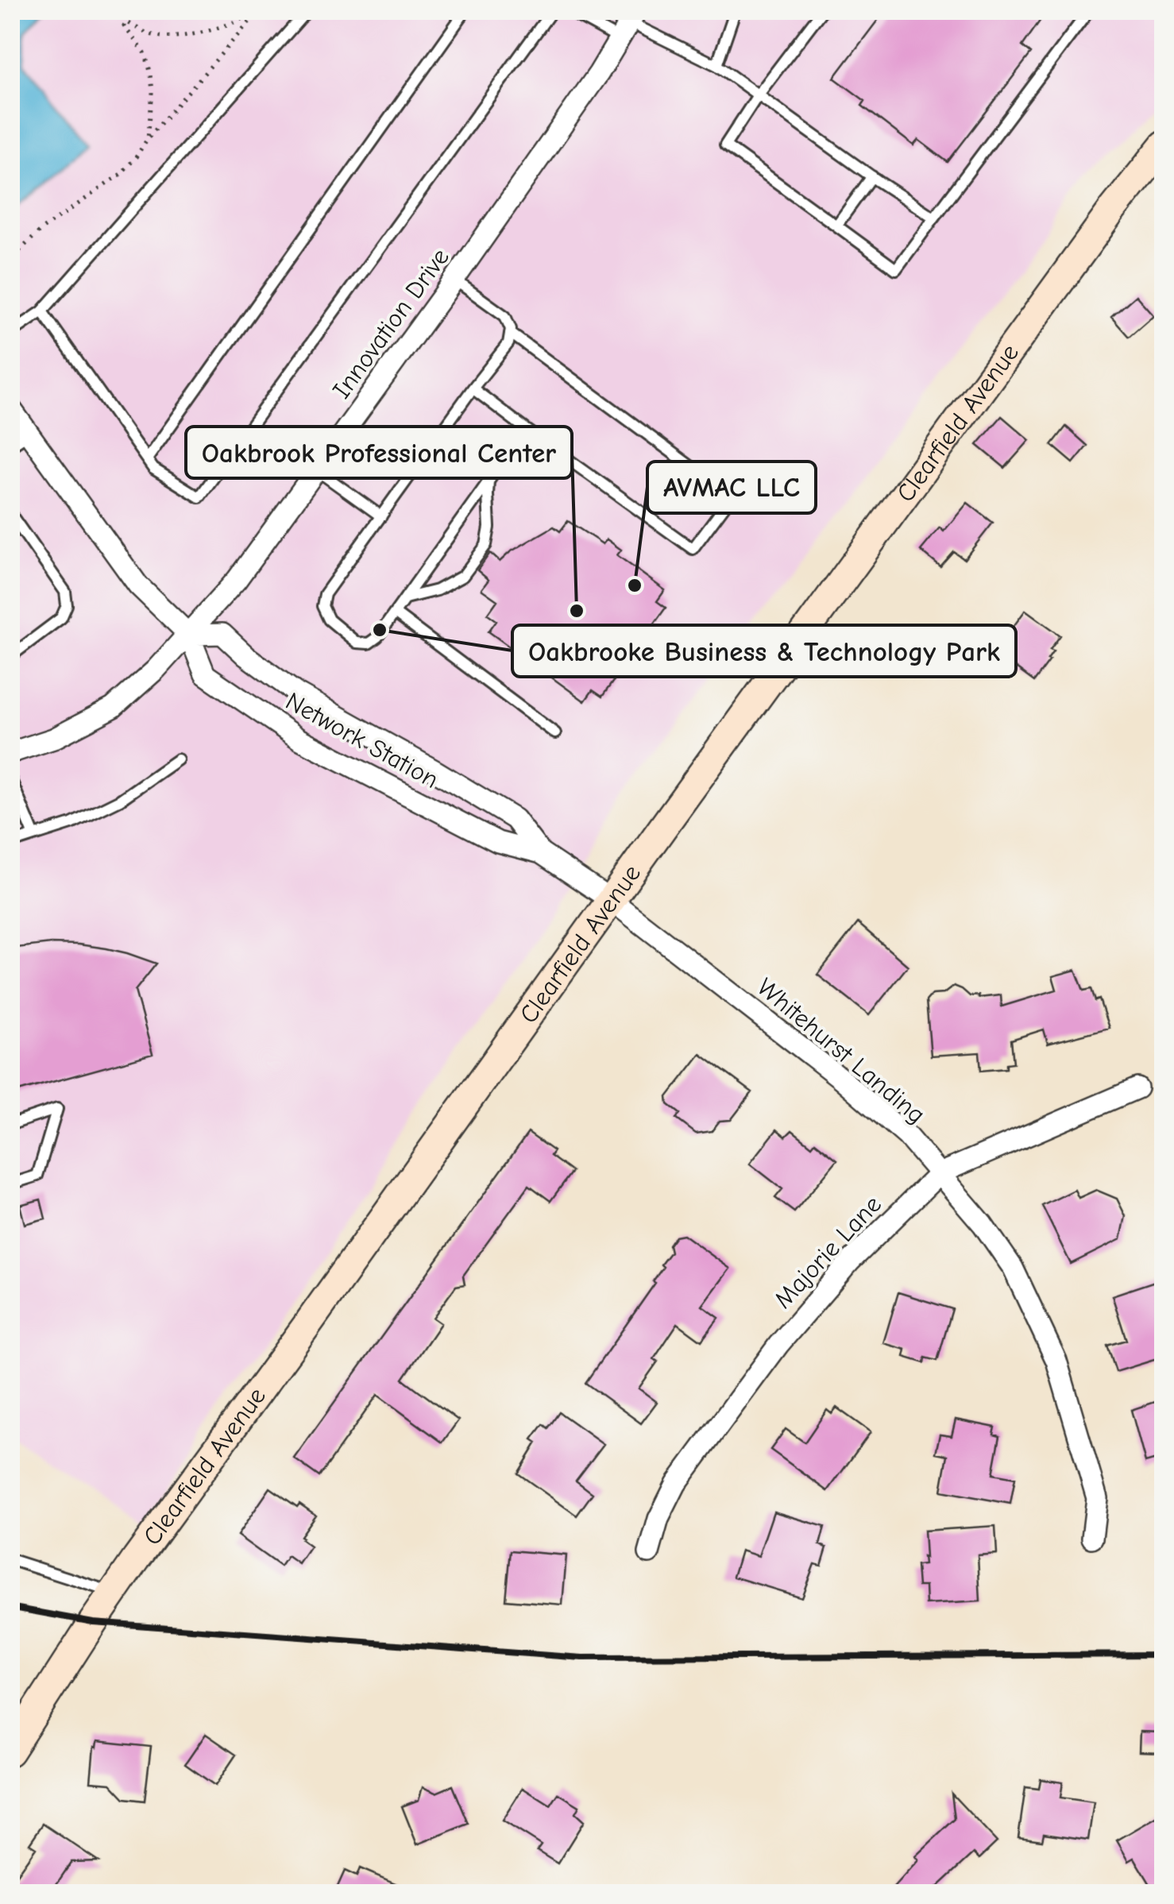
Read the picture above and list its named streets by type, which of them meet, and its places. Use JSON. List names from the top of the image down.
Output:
{
  "streets": {
    "street": [
      "Innovation Drive",
      "Clearfield Avenue",
      "Network Station",
      "Whitehurst Landing",
      "Majorie Lane"
    ]
  },
  "crossings": [
    ["Innovation Drive", "Network Station"],
    ["Clearfield Avenue", "Network Station"],
    ["Clearfield Avenue", "Whitehurst Landing"],
    ["Network Station", "Whitehurst Landing"],
    ["Whitehurst Landing", "Majorie Lane"]
  ],
  "places": ["AVMAC LLC", "Oakbrook Professional Center", "Oakbrooke Business & Technology Park"]
}
